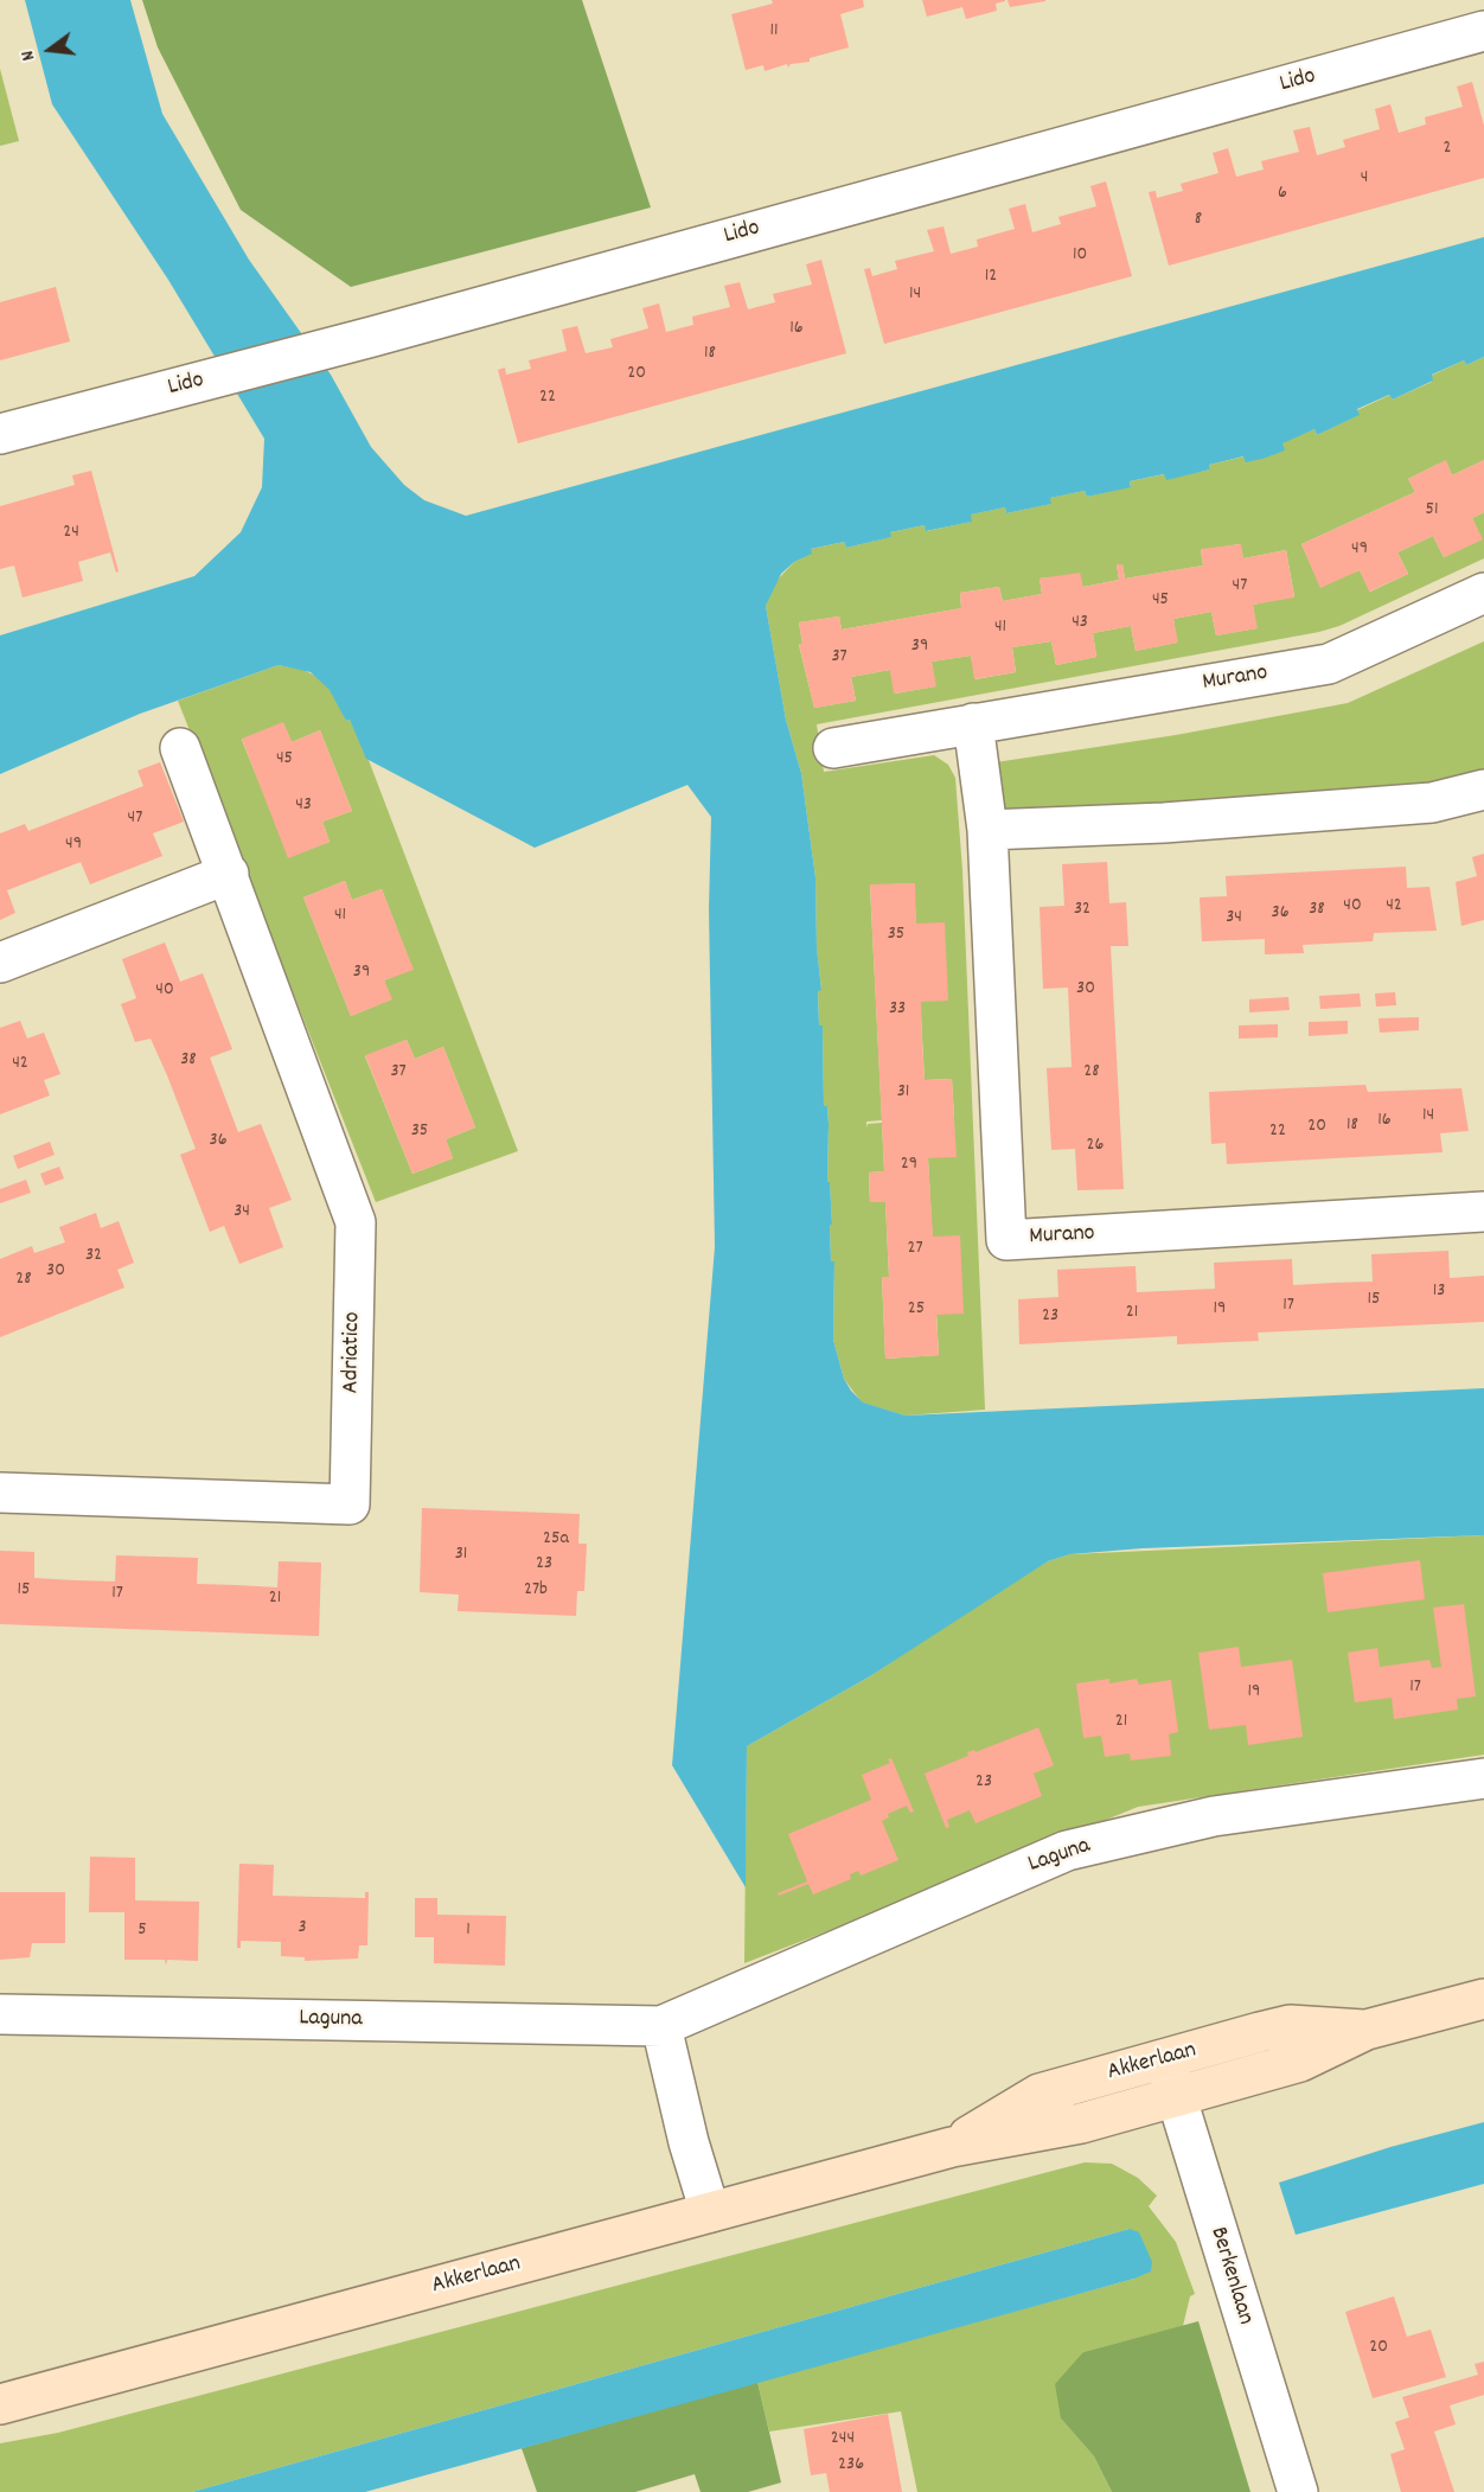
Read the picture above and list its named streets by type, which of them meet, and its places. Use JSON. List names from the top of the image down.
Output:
{
  "streets": {
    "street": [
      "Lido",
      "Murano",
      "Adriatico",
      "Laguna",
      "Akkerlaan",
      "Berkenlaan"
    ]
  },
  "crossings": [
    ["Akkerlaan", "Berkenlaan"]
  ],
  "house_numbers": [
    "11",
    "2",
    "4",
    "6",
    "8",
    "10",
    "12",
    "14",
    "16",
    "18",
    "20",
    "22",
    "51",
    "24",
    "49",
    "47",
    "45",
    "43",
    "41",
    "39",
    "37",
    "45",
    "43",
    "47",
    "49",
    "40",
    "42",
    "32",
    "38",
    "36",
    "41",
    "34",
    "35",
    "39",
    "30",
    "40",
    "33",
    "38",
    "42",
    "37",
    "28",
    "31",
    "14",
    "16",
    "18",
    "20",
    "35",
    "22",
    "36",
    "26",
    "29",
    "34",
    "27",
    "32",
    "30",
    "28",
    "13",
    "15",
    "17",
    "25",
    "19",
    "21",
    "23",
    "25a",
    "31",
    "23",
    "15",
    "27b",
    "17",
    "21",
    "17",
    "19",
    "21",
    "23",
    "3",
    "5",
    "1",
    "20",
    "244",
    "236"
  ],
  "north": "left"
}
